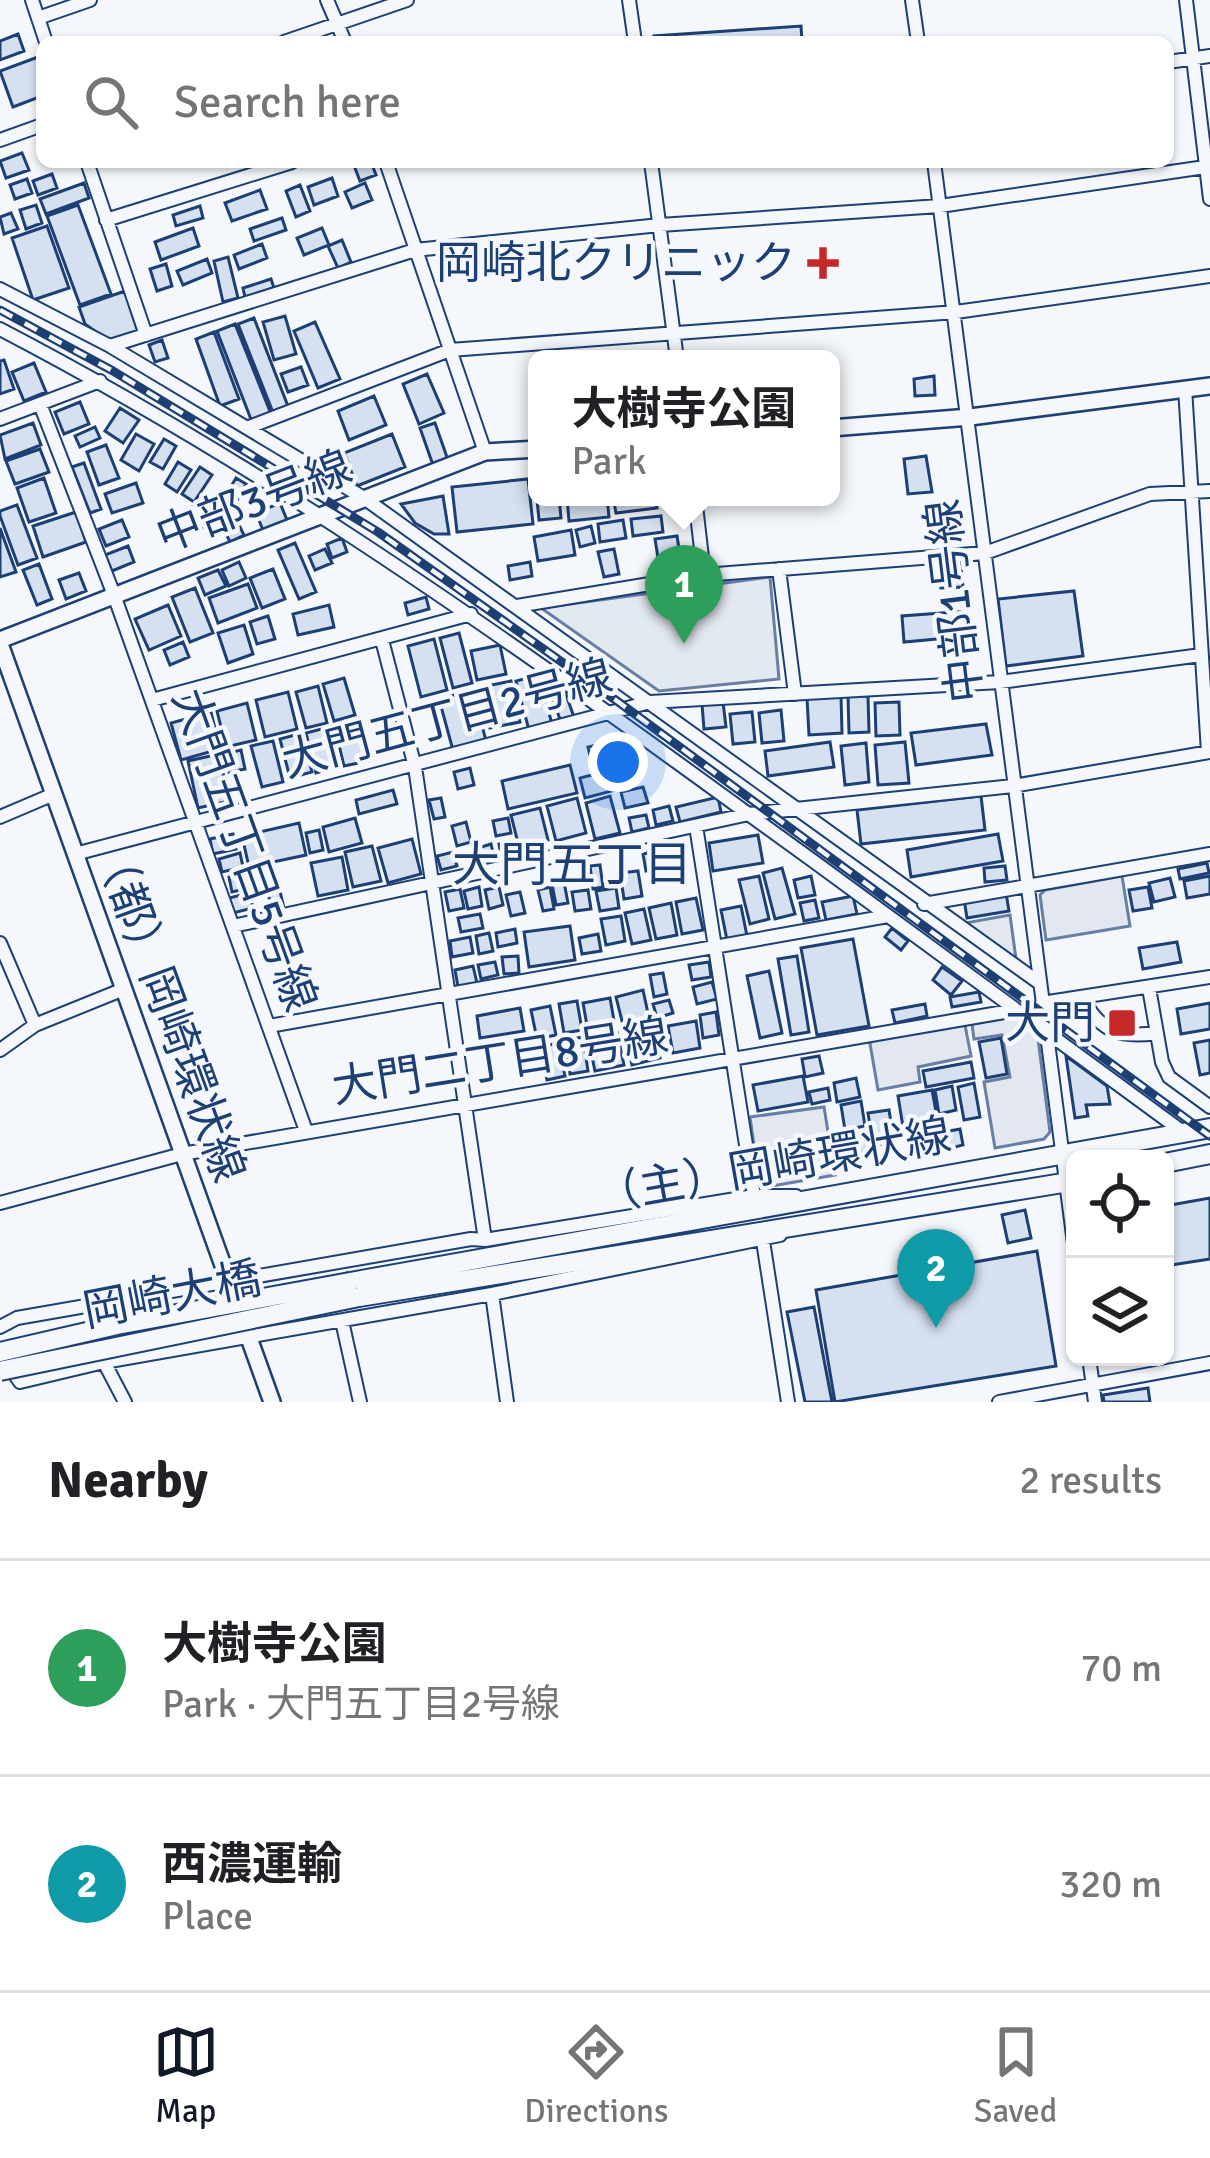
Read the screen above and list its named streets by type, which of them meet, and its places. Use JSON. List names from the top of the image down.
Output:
{
  "streets": {
    "main road": ["（主）岡崎環状線", "岡崎大橋"],
    "street": [
      "中部3号線",
      "中部1号線",
      "大門五丁目2号線",
      "大門五丁目5号線",
      "（都）岡崎環状線",
      "大門二丁目8号線"
    ]
  },
  "crossings": [
    ["中部3号線", "大門五丁目5号線"],
    ["中部3号線", "（都）岡崎環状線"],
    ["中部1号線", "大門五丁目2号線"],
    ["中部1号線", "（主）岡崎環状線"],
    ["大門五丁目2号線", "大門五丁目5号線"],
    ["大門五丁目2号線", "（都）岡崎環状線"],
    ["大門五丁目5号線", "大門二丁目8号線"],
    ["（都）岡崎環状線", "大門二丁目8号線"],
    ["（主）岡崎環状線", "岡崎大橋"]
  ],
  "districts": ["大門五丁目"],
  "places": {
    "health": ["岡崎北クリニック"],
    "transit": ["大門"]
  },
  "page": {
    "search": "Search here",
    "popup": ["大樹寺公園", "Park"],
    "pins": ["1", "2"],
    "heading": ["Nearby", "2 results"],
    "list": [
      {
        "mark": "1",
        "name": "大樹寺公園",
        "note": "Park · 大門五丁目2号線",
        "value": "70 m"
      },
      {
        "mark": "2",
        "name": "西濃運輸",
        "note": "Place",
        "value": "320 m"
      }
    ],
    "nav": ["Map", "Directions", "Saved"]
  }
}
